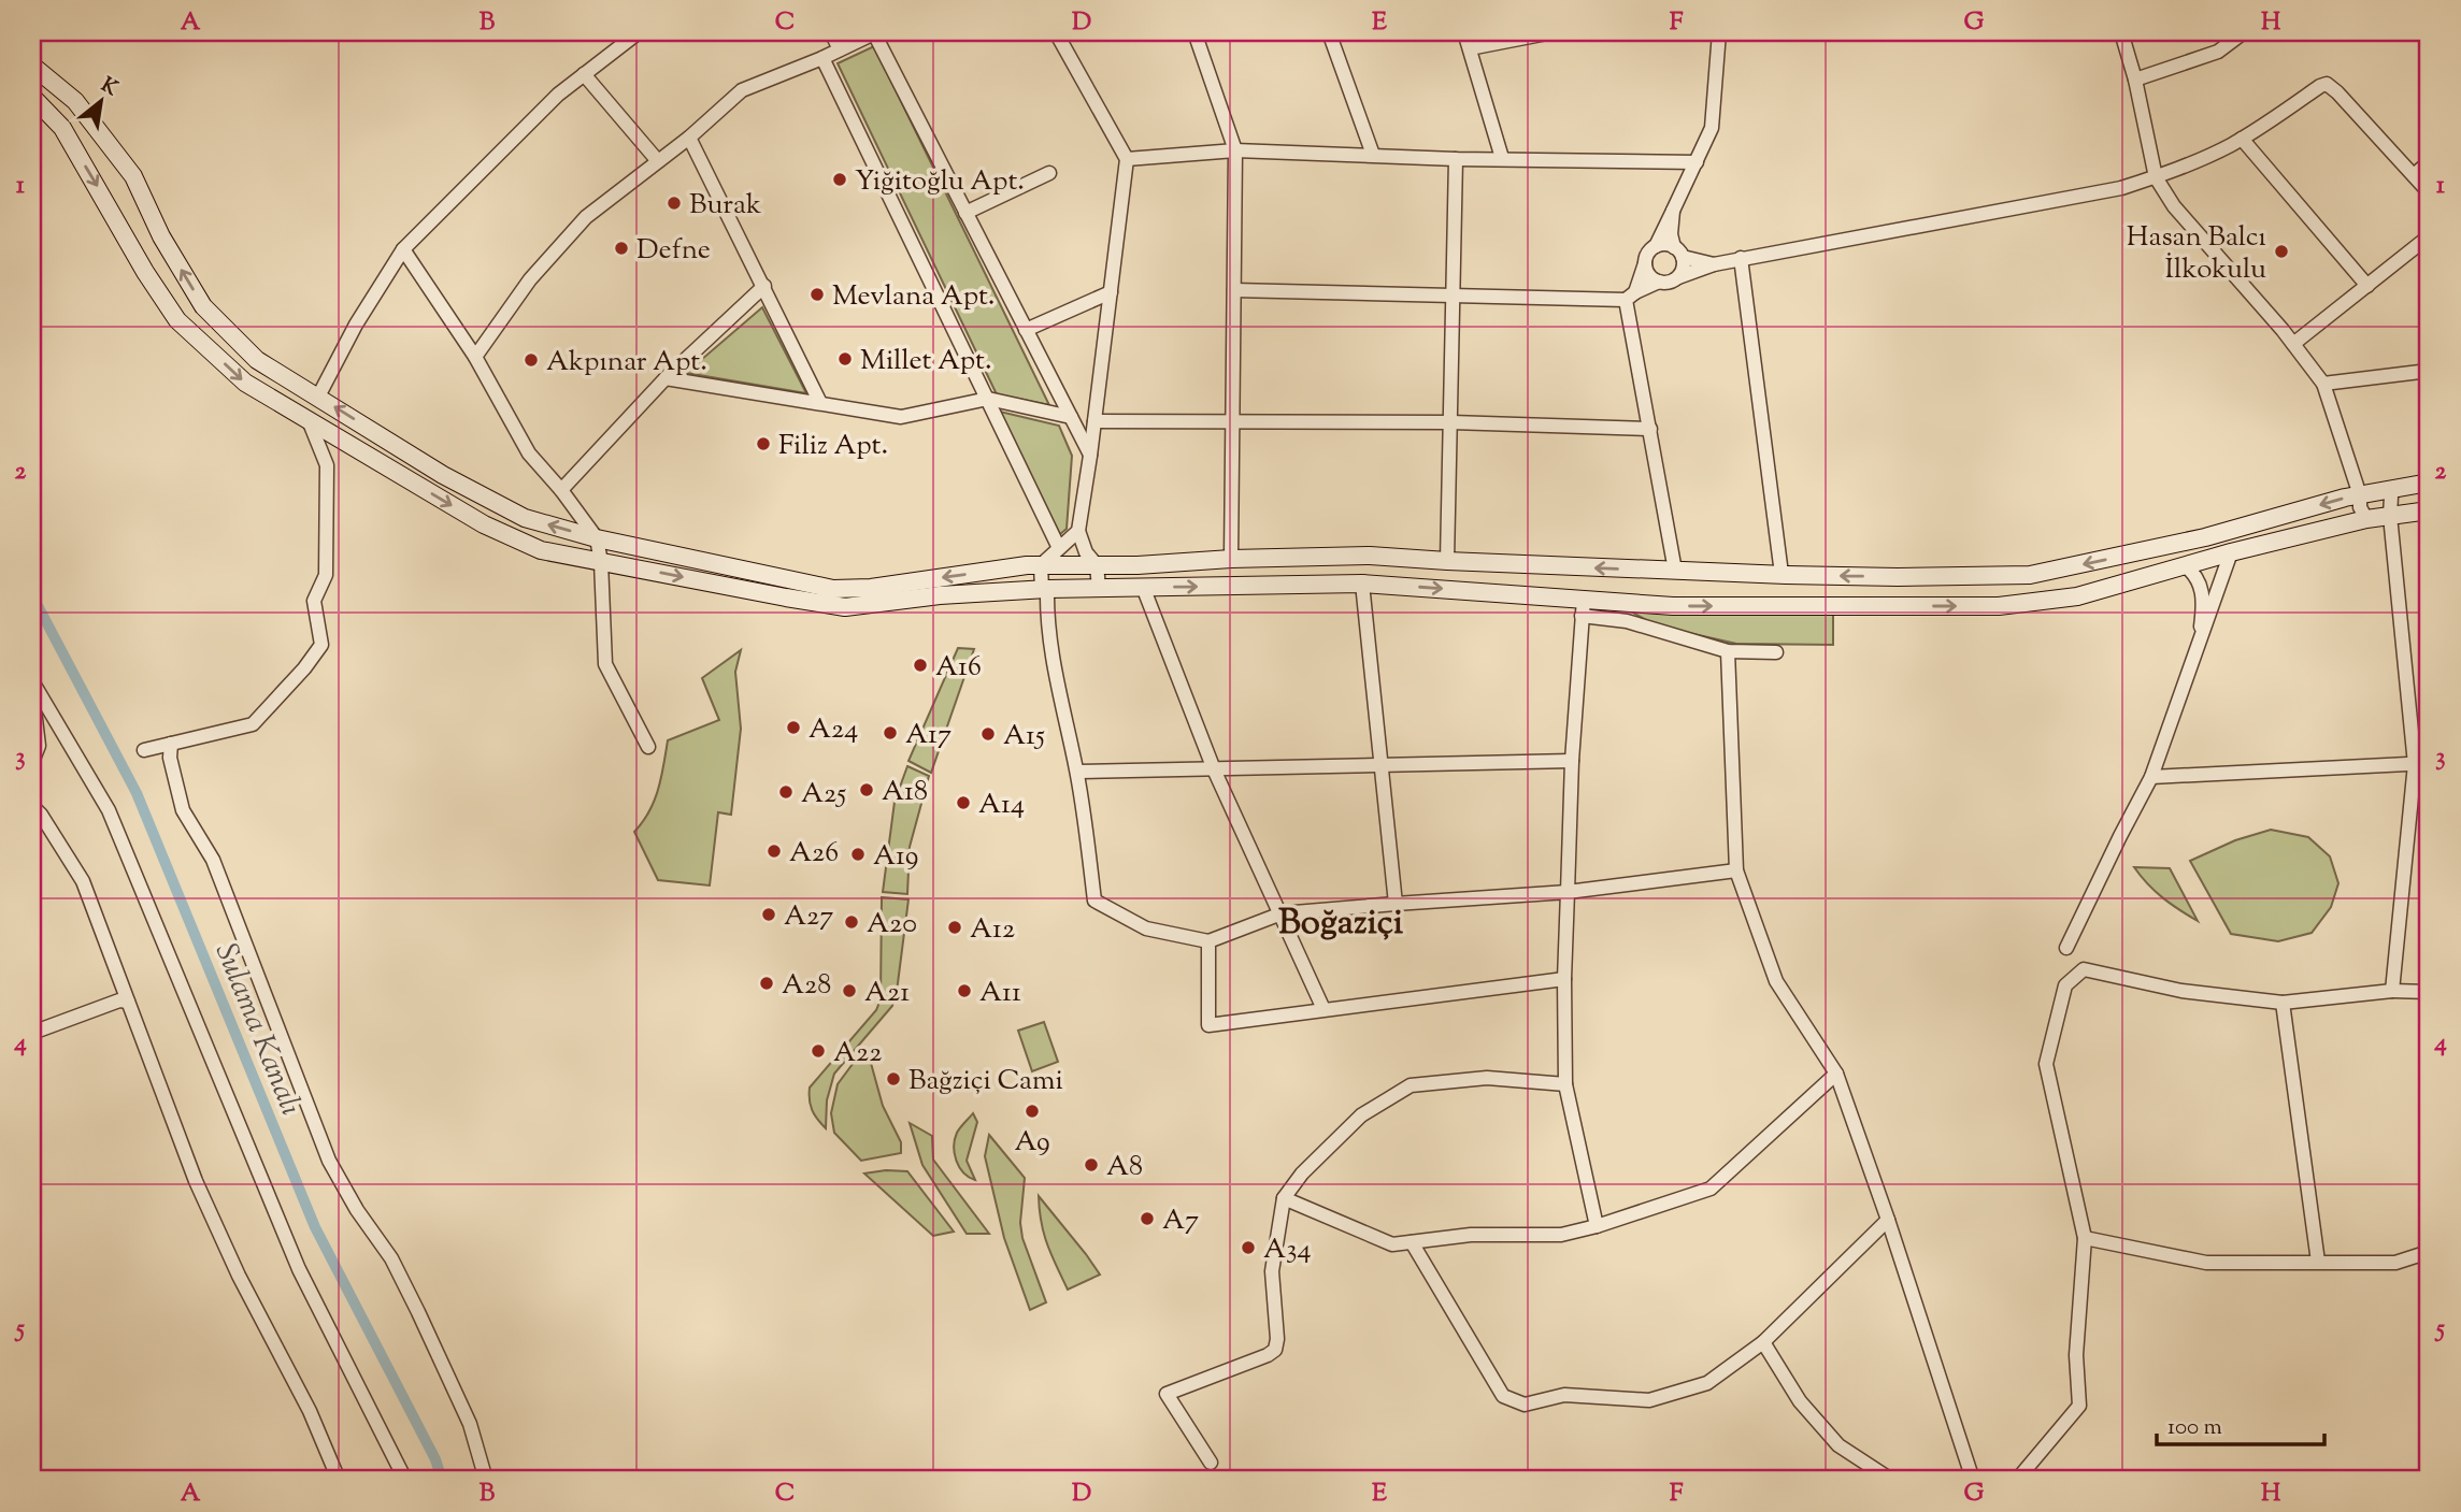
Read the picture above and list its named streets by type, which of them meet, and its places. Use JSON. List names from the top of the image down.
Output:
{
  "districts": ["Boğaziçi"],
  "water": ["Sulama Kanalı"],
  "places": [
    "Yiğitoğlu Apt.",
    "Burak",
    "Defne",
    "Hasan Balcı İlkokulu",
    "Mevlana Apt.",
    "Millet Apt.",
    "Akpınar Apt.",
    "Filiz Apt.",
    "A16",
    "A24",
    "A17",
    "A15",
    "A18",
    "A25",
    "A14",
    "A26",
    "A19",
    "A27",
    "A20",
    "A12",
    "A28",
    "A21",
    "A11",
    "A22",
    "Bağziçi Cami",
    "A9",
    "A8",
    "A7",
    "A34"
  ],
  "scale_bar": "100 m",
  "north": "top right",
  "grid": {
    "columns": [
      "A",
      "B",
      "C",
      "D",
      "E",
      "F",
      "G",
      "H"
    ],
    "rows": [
      "1",
      "2",
      "3",
      "4",
      "5"
    ]
  }
}
